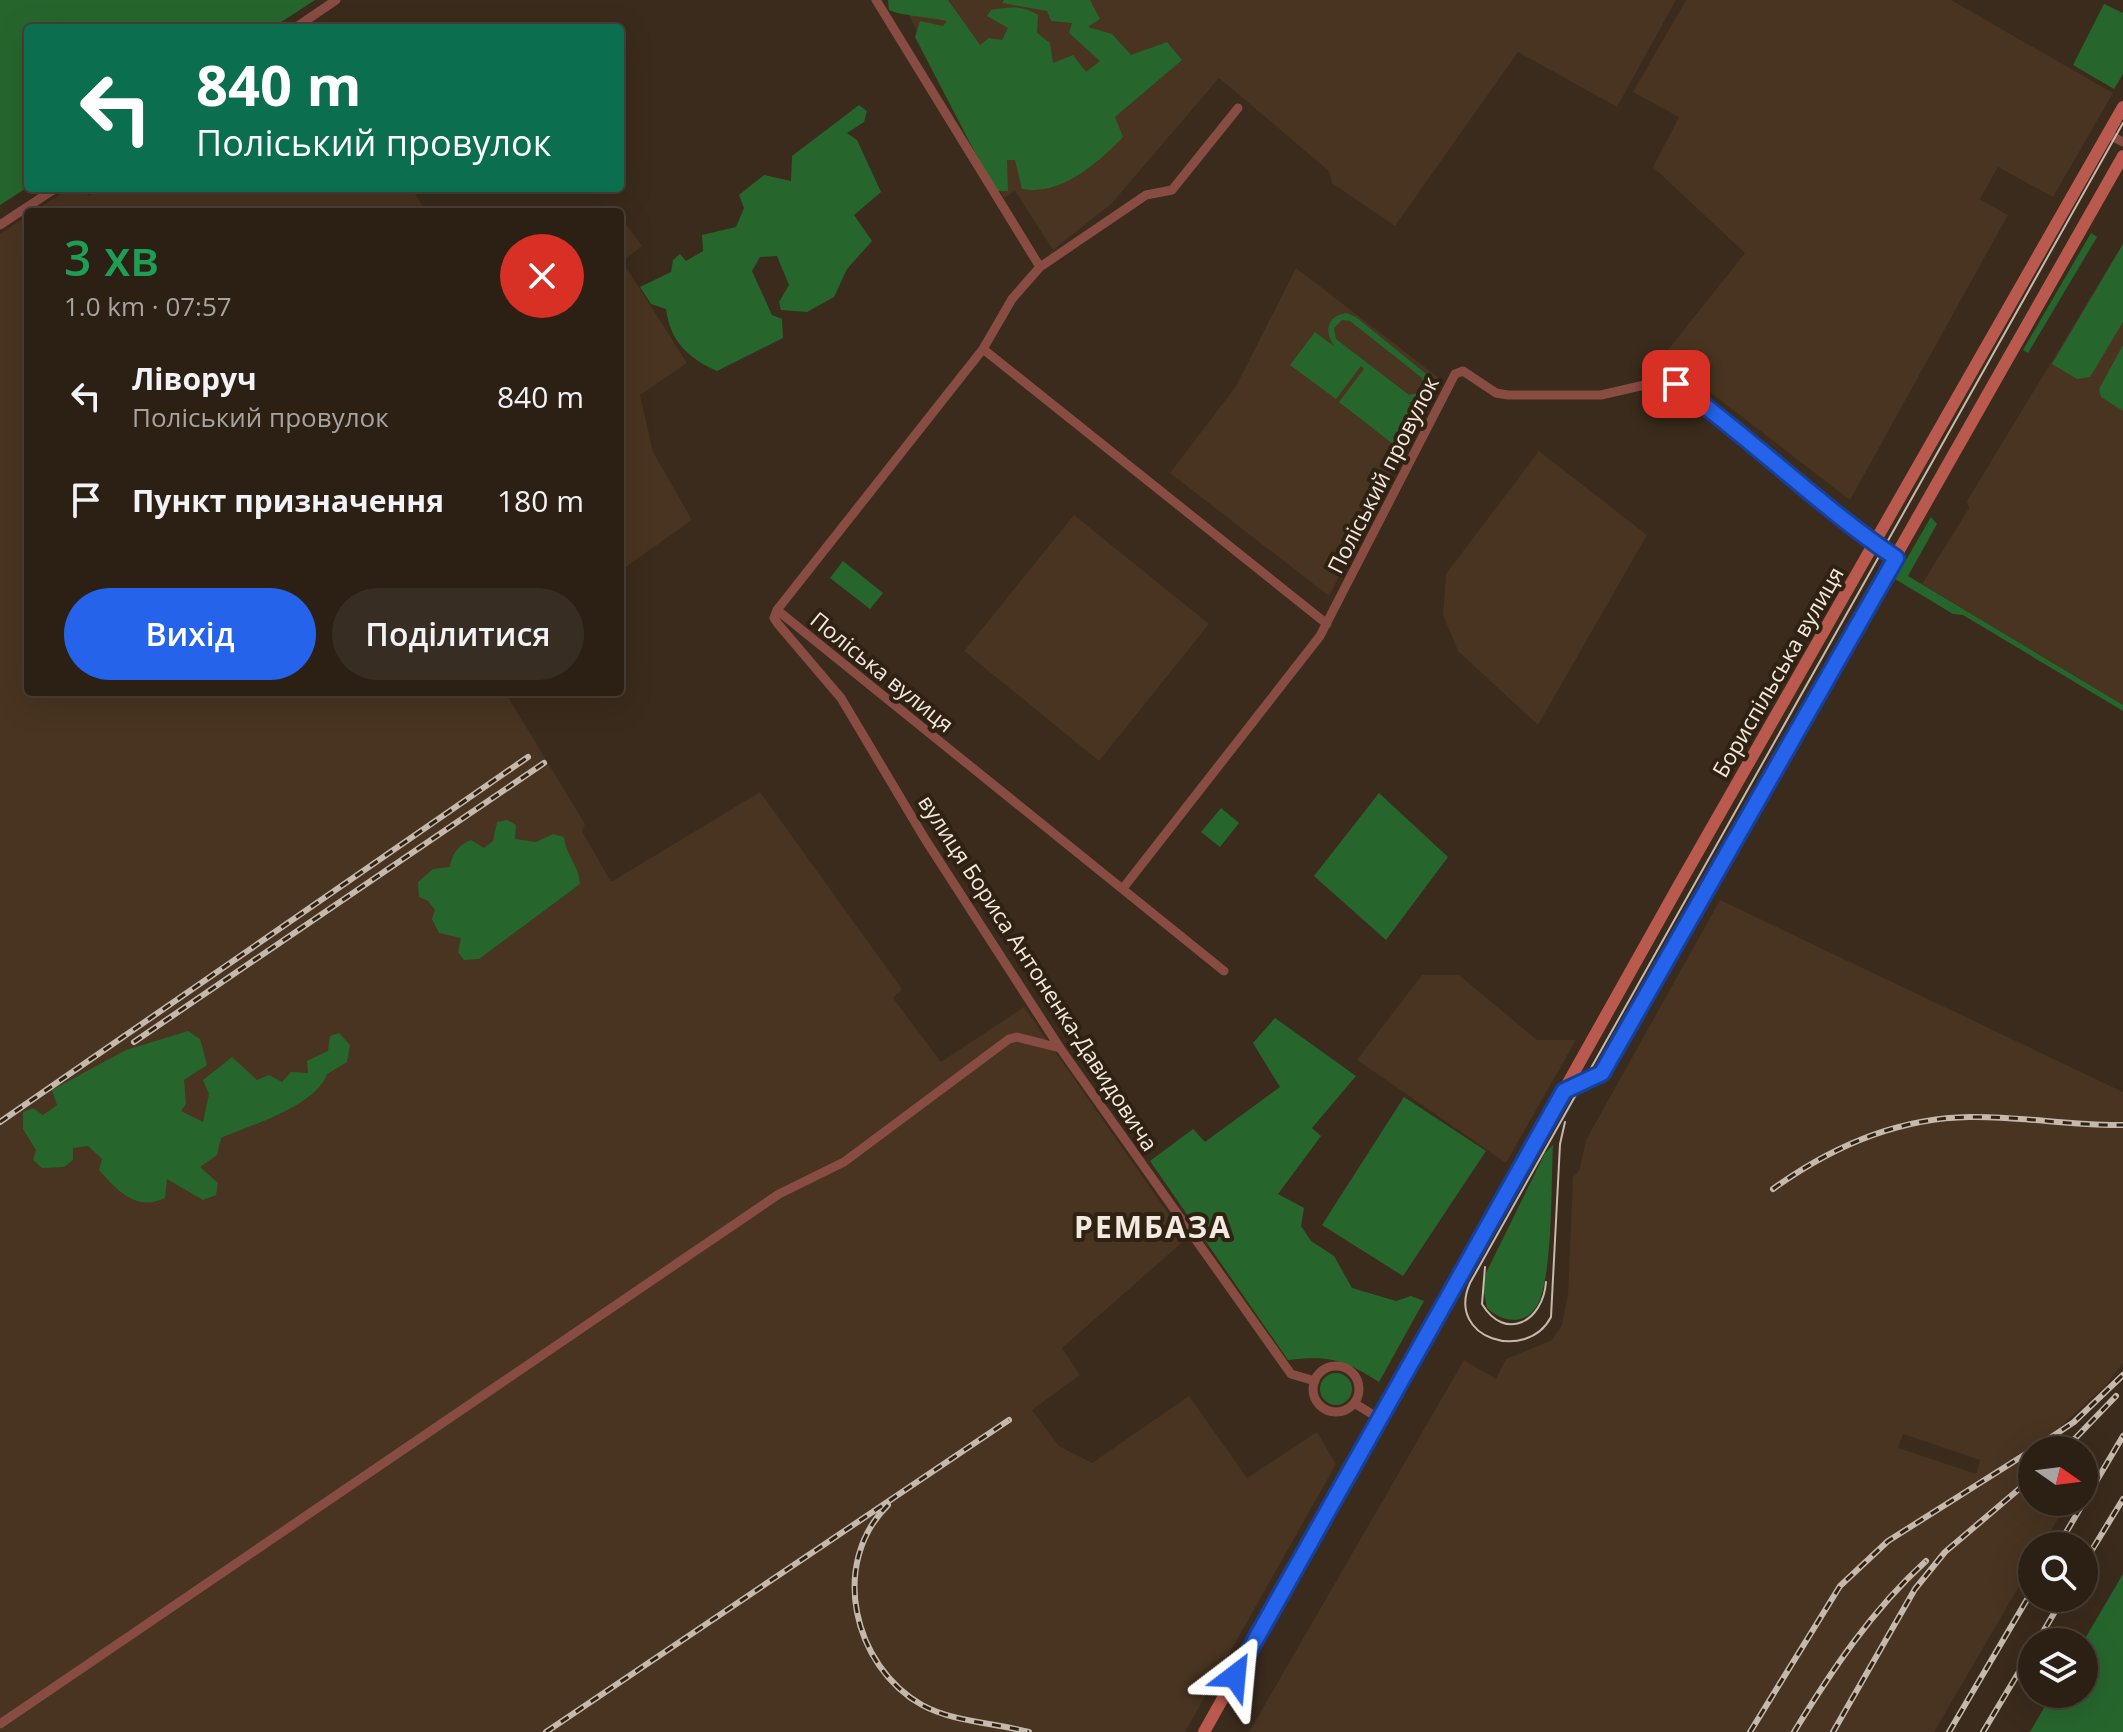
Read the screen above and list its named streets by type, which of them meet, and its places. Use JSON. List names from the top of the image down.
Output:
{
  "streets": {
    "main road": ["Бориспільська вулиця"],
    "street": ["Поліський провулок", "Поліська вулиця", "вулиця Бориса Антоненка-Давидовича"]
  },
  "crossings": [
    ["Поліський провулок", "Поліська вулиця"],
    ["Поліський провулок", "Бориспільська вулиця"],
    ["Поліська вулиця", "вулиця Бориса Антоненка-Давидовича"]
  ],
  "districts": ["РЕМБАЗА"],
  "north": "right",
  "page": {
    "turn": ["840 m", "Поліський провулок"],
    "heading": ["3 хв", "1.0 km · 07:57"],
    "list": [
      {
        "name": "Ліворуч",
        "note": "Поліський провулок",
        "value": "840 m"
      },
      {
        "name": "Пункт призначення",
        "value": "180 m"
      }
    ],
    "buttons": ["Вихід", "Поділитися"]
  }
}
